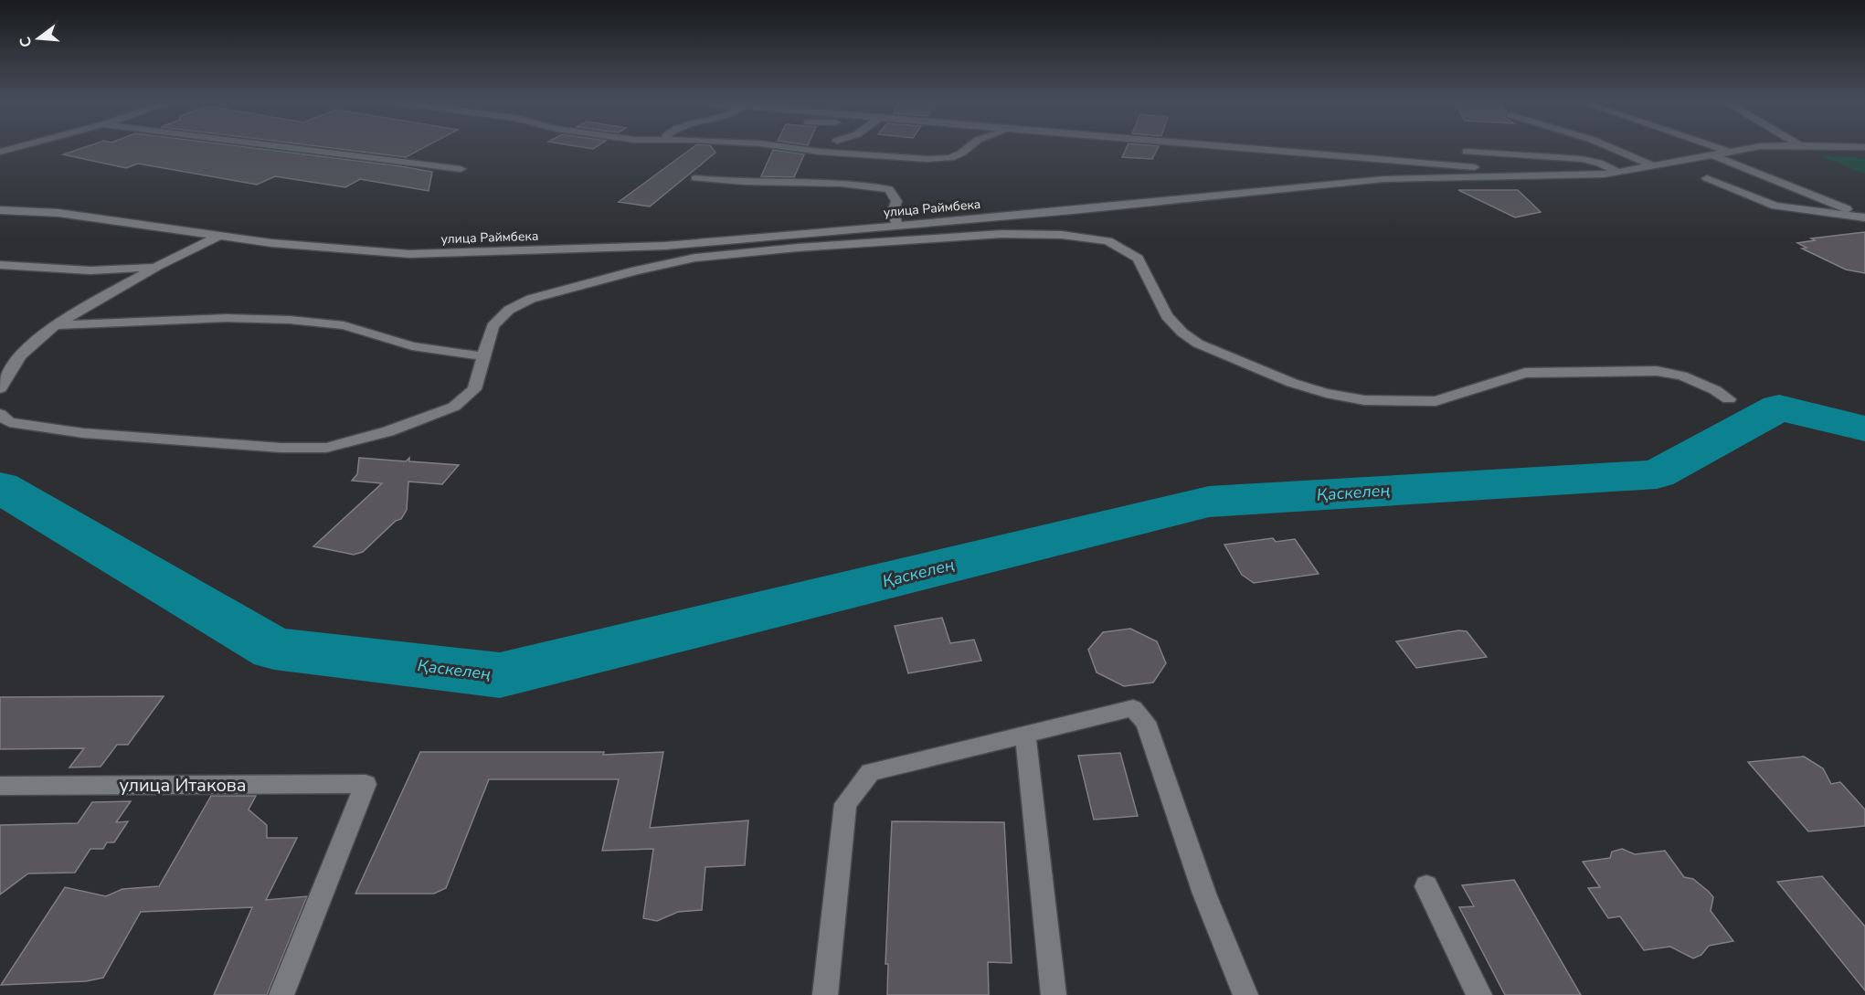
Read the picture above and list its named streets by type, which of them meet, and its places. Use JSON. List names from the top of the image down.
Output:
{
  "streets": {
    "street": ["улица Раймбека", "улица Итакова"]
  },
  "water": ["Қаскелең"],
  "north": "left"
}
